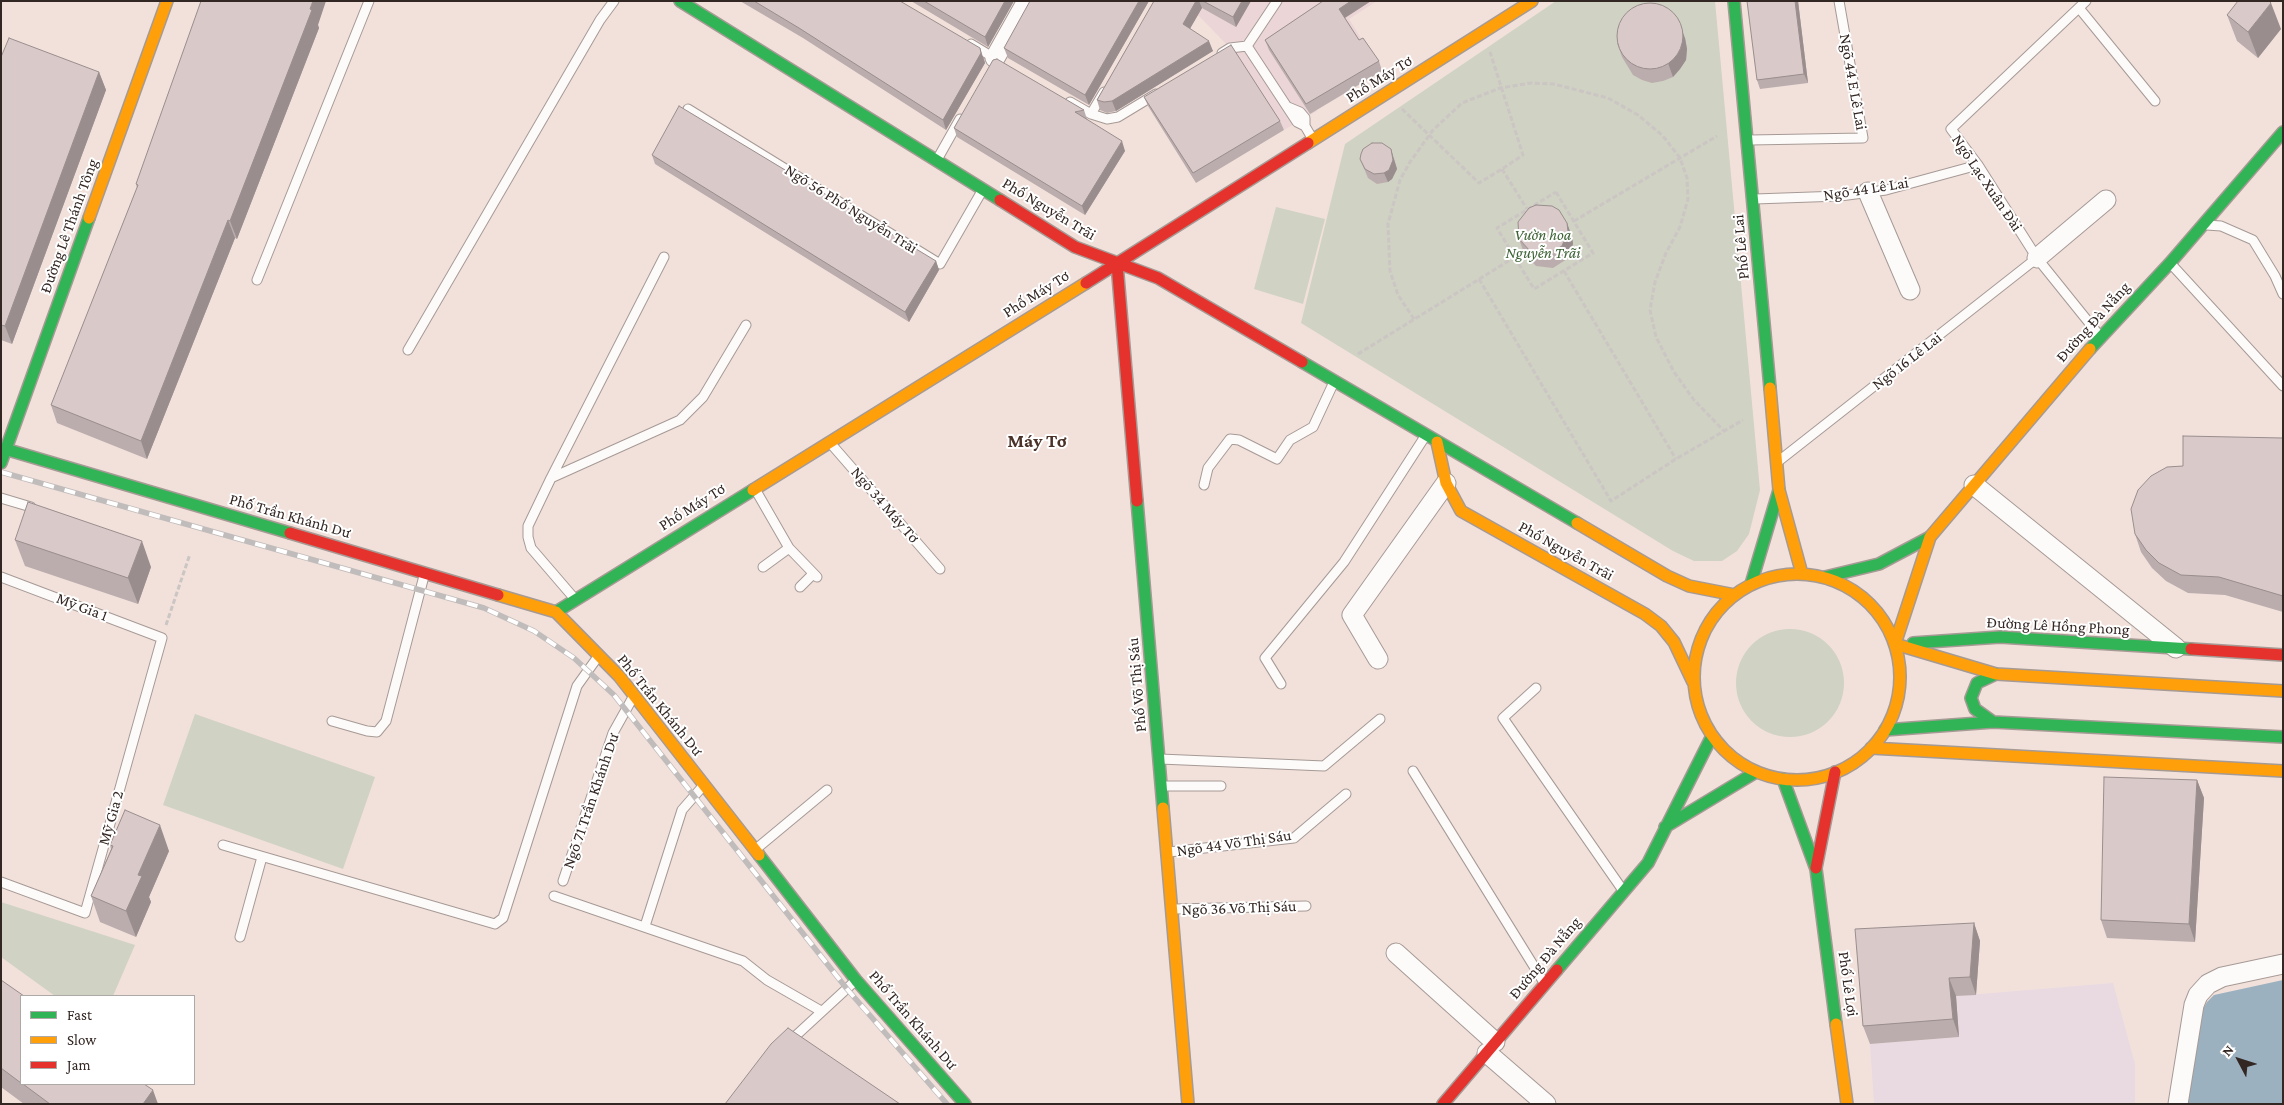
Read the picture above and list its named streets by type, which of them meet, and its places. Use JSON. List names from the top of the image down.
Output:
{
  "streets": {
    "main road": [
      "Phố Máy Tơ",
      "Phố Nguyễn Trãi",
      "Đường Lê Thánh Tông",
      "Phố Lê Lai",
      "Đường Đà Nẵng",
      "Phố Trần Khánh Dư",
      "Đường Lê Hồng Phong",
      "Phố Võ Thị Sáu",
      "Phố Lê Lợi"
    ],
    "lane": [
      "Ngõ 44 E Lê Lai",
      "Ngõ Lạc Xuân Đài",
      "Ngõ 44 Lê Lai",
      "Ngõ 56 Phố Nguyễn Trãi",
      "Ngõ 16 Lê Lai",
      "Ngõ 34 Máy Tơ",
      "Mỹ Gia 1",
      "Ngõ 71 Trần Khánh Dư",
      "Mỹ Gia 2",
      "Ngõ 44 Võ Thị Sáu",
      "Ngõ 36 Võ Thị Sáu"
    ]
  },
  "crossings": [
    ["Phố Máy Tơ", "Phố Nguyễn Trãi"],
    ["Phố Máy Tơ", "Ngõ 34 Máy Tơ"],
    ["Phố Máy Tơ", "Phố Trần Khánh Dư"],
    ["Phố Máy Tơ", "Phố Võ Thị Sáu"],
    ["Ngõ 44 E Lê Lai", "Phố Lê Lai"],
    ["Ngõ Lạc Xuân Đài", "Ngõ 44 Lê Lai"],
    ["Ngõ Lạc Xuân Đài", "Đường Đà Nẵng"],
    ["Ngõ Lạc Xuân Đài", "Ngõ 16 Lê Lai"],
    ["Ngõ 44 Lê Lai", "Phố Lê Lai"],
    ["Ngõ 56 Phố Nguyễn Trãi", "Phố Nguyễn Trãi"],
    ["Phố Nguyễn Trãi", "Phố Võ Thị Sáu"],
    ["Đường Lê Thánh Tông", "Phố Trần Khánh Dư"],
    ["Phố Lê Lai", "Ngõ 16 Lê Lai"],
    ["Đường Đà Nẵng", "Đường Lê Hồng Phong"],
    ["Phố Trần Khánh Dư", "Ngõ 71 Trần Khánh Dư"],
    ["Mỹ Gia 1", "Mỹ Gia 2"],
    ["Phố Võ Thị Sáu", "Ngõ 44 Võ Thị Sáu"],
    ["Phố Võ Thị Sáu", "Ngõ 36 Võ Thị Sáu"]
  ],
  "districts": ["Máy Tơ"],
  "parks": ["Vườn hoa Nguyễn Trãi"],
  "legend": ["Fast", "Slow", "Jam"],
  "north": "top left"
}
